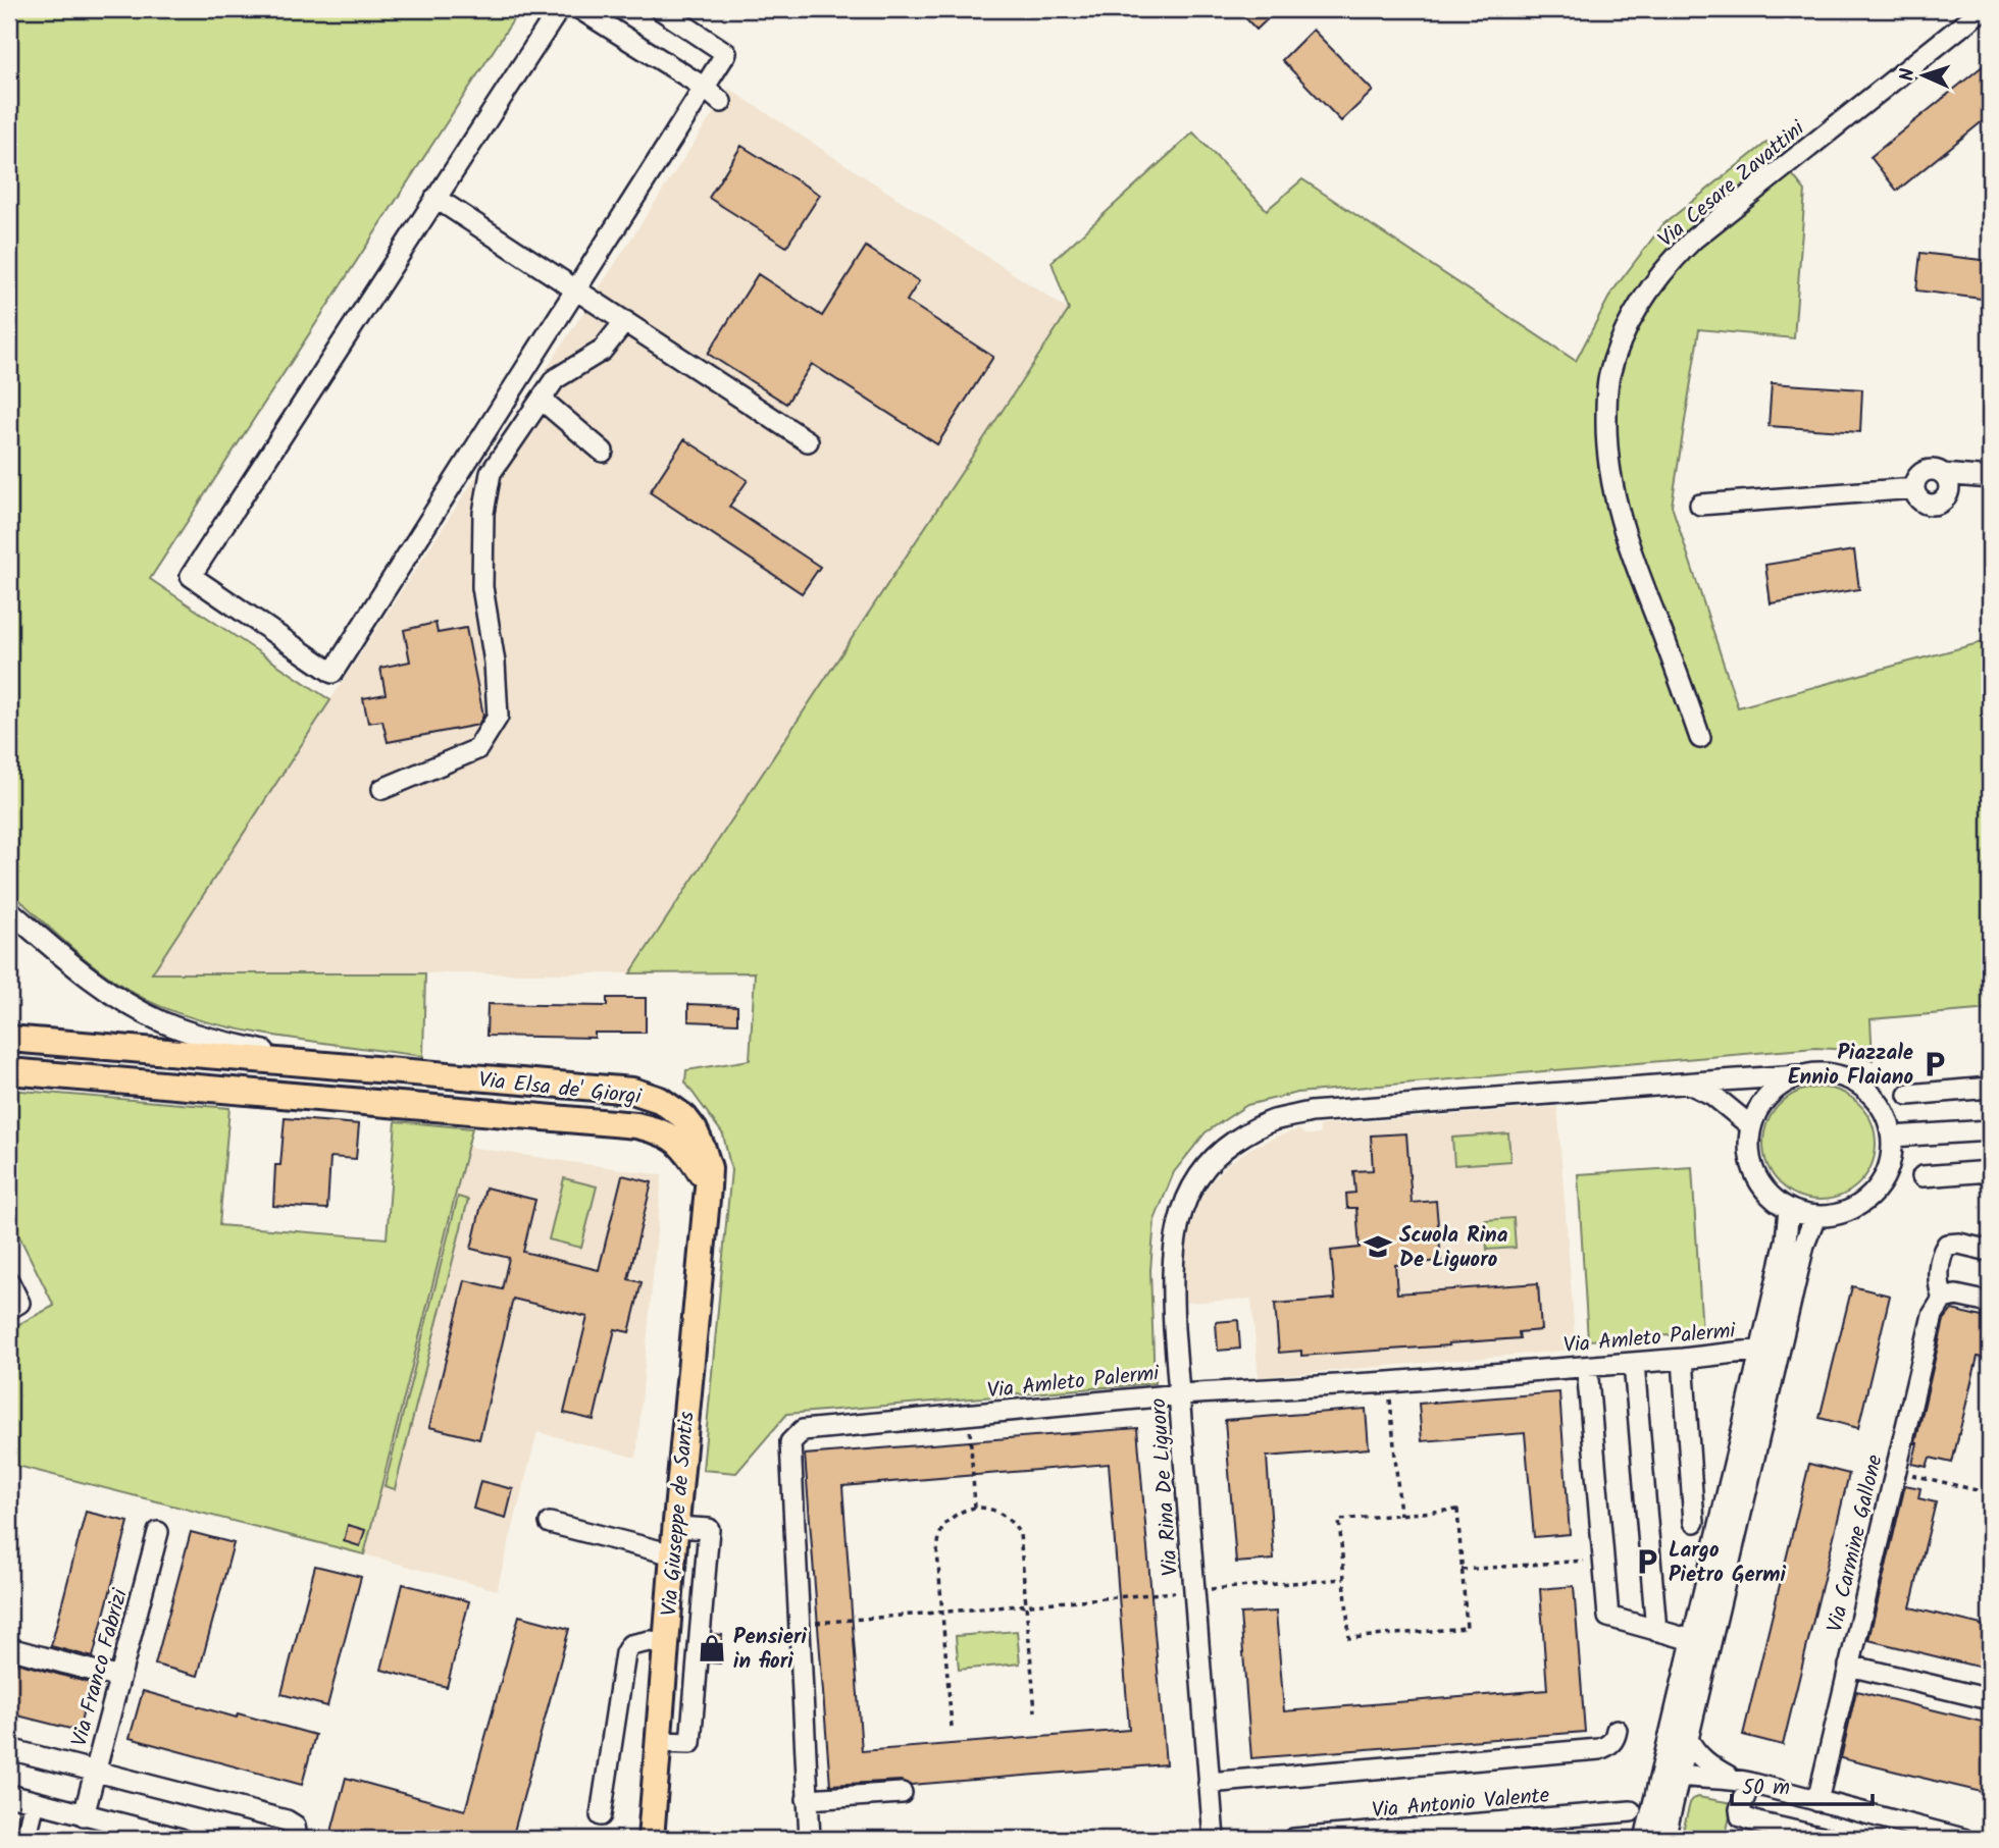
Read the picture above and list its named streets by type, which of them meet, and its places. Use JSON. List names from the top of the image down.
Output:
{
  "streets": {
    "main road": ["Via Elsa de' Giorgi", "Via Giuseppe de Santis"],
    "street": [
      "Via Cesare Zavattini",
      "Via Amleto Palermi",
      "Via Rina De Liguoro",
      "Via Carmine Gallone",
      "Via Franco Fabrizi",
      "Via Antonio Valente"
    ]
  },
  "crossings": [
    ["Via Elsa de' Giorgi", "Via Giuseppe de Santis"],
    ["Via Amleto Palermi", "Via Rina De Liguoro"]
  ],
  "places": {
    "parking": ["Piazzale Ennio Flaiano", "Largo Pietro Germi"],
    "school or university": ["Scuola Rina De Liguoro"],
    "shop": ["Pensieri in fiori"]
  },
  "scale_bar": "50 m",
  "north": "left"
}
